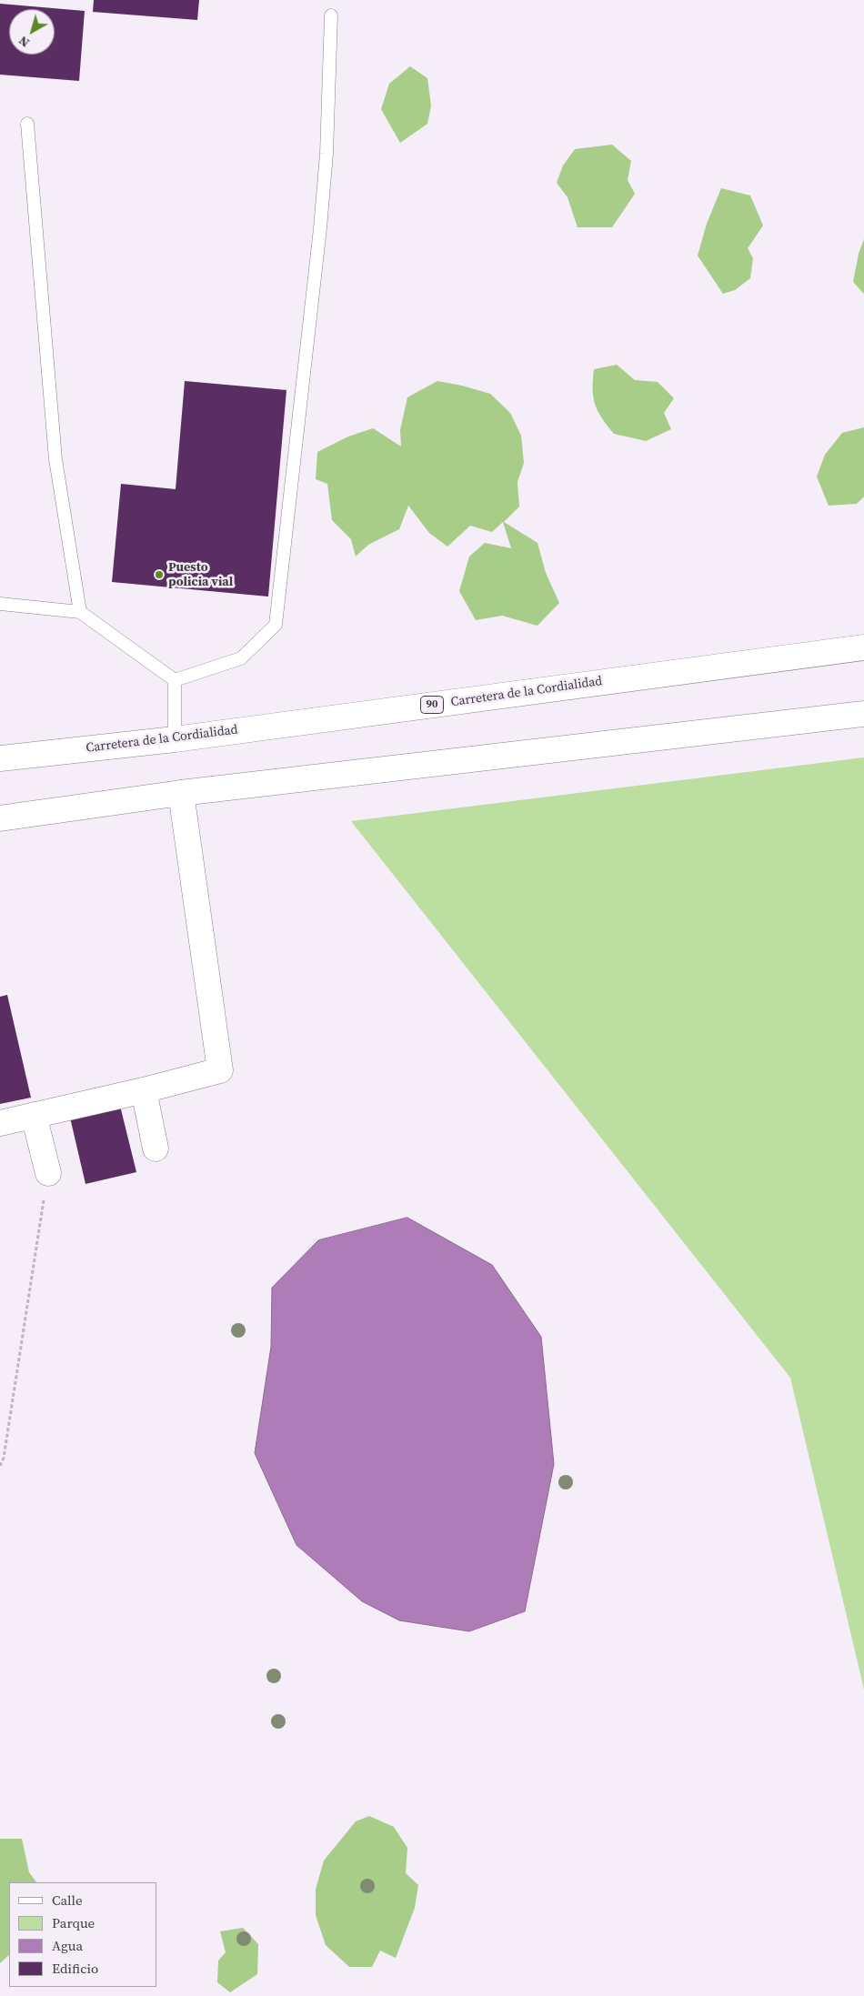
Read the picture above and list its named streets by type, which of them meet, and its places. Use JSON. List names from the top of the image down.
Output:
{
  "streets": {
    "main road": ["Carretera de la Cordialidad", "90"]
  },
  "places": ["Puesto policia vial"],
  "legend": [
    "Calle",
    "Parque",
    "Agua",
    "Edificio"
  ],
  "north": "bottom left"
}
